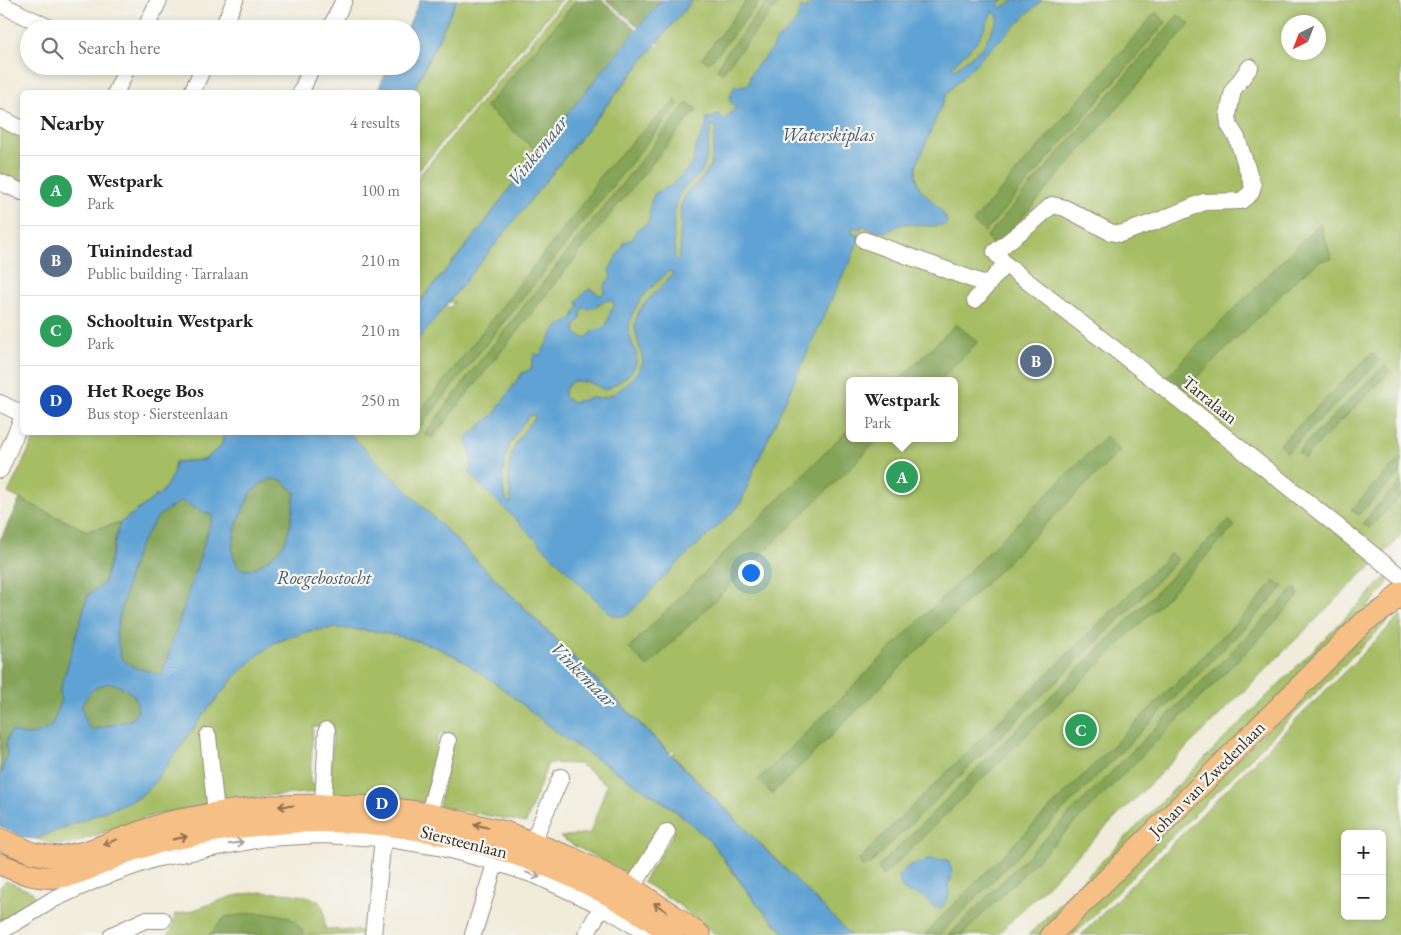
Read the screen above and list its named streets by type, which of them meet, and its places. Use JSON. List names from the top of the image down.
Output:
{
  "streets": {
    "main road": ["Johan van Zwedenlaan", "Siersteenlaan"],
    "street": ["Tarralaan"]
  },
  "crossings": [
    ["Tarralaan", "Johan van Zwedenlaan"]
  ],
  "water": ["Waterskiplas", "Vinkemaar", "Roegebostocht"],
  "north": "bottom left",
  "page": {
    "search": "Search here",
    "heading": ["Nearby", "4 results"],
    "list": [
      {
        "mark": "A",
        "name": "Westpark",
        "note": "Park",
        "value": "100 m"
      },
      {
        "mark": "B",
        "name": "Tuinindestad",
        "note": "Public building · Tarralaan",
        "value": "210 m"
      },
      {
        "mark": "C",
        "name": "Schooltuin Westpark",
        "note": "Park",
        "value": "210 m"
      },
      {
        "mark": "D",
        "name": "Het Roege Bos",
        "note": "Bus stop · Siersteenlaan",
        "value": "250 m"
      }
    ],
    "pins": [
      "B",
      "A",
      "C",
      "D"
    ],
    "popup": ["Westpark", "Park"],
    "map_buttons": ["+", "−"]
  }
}
